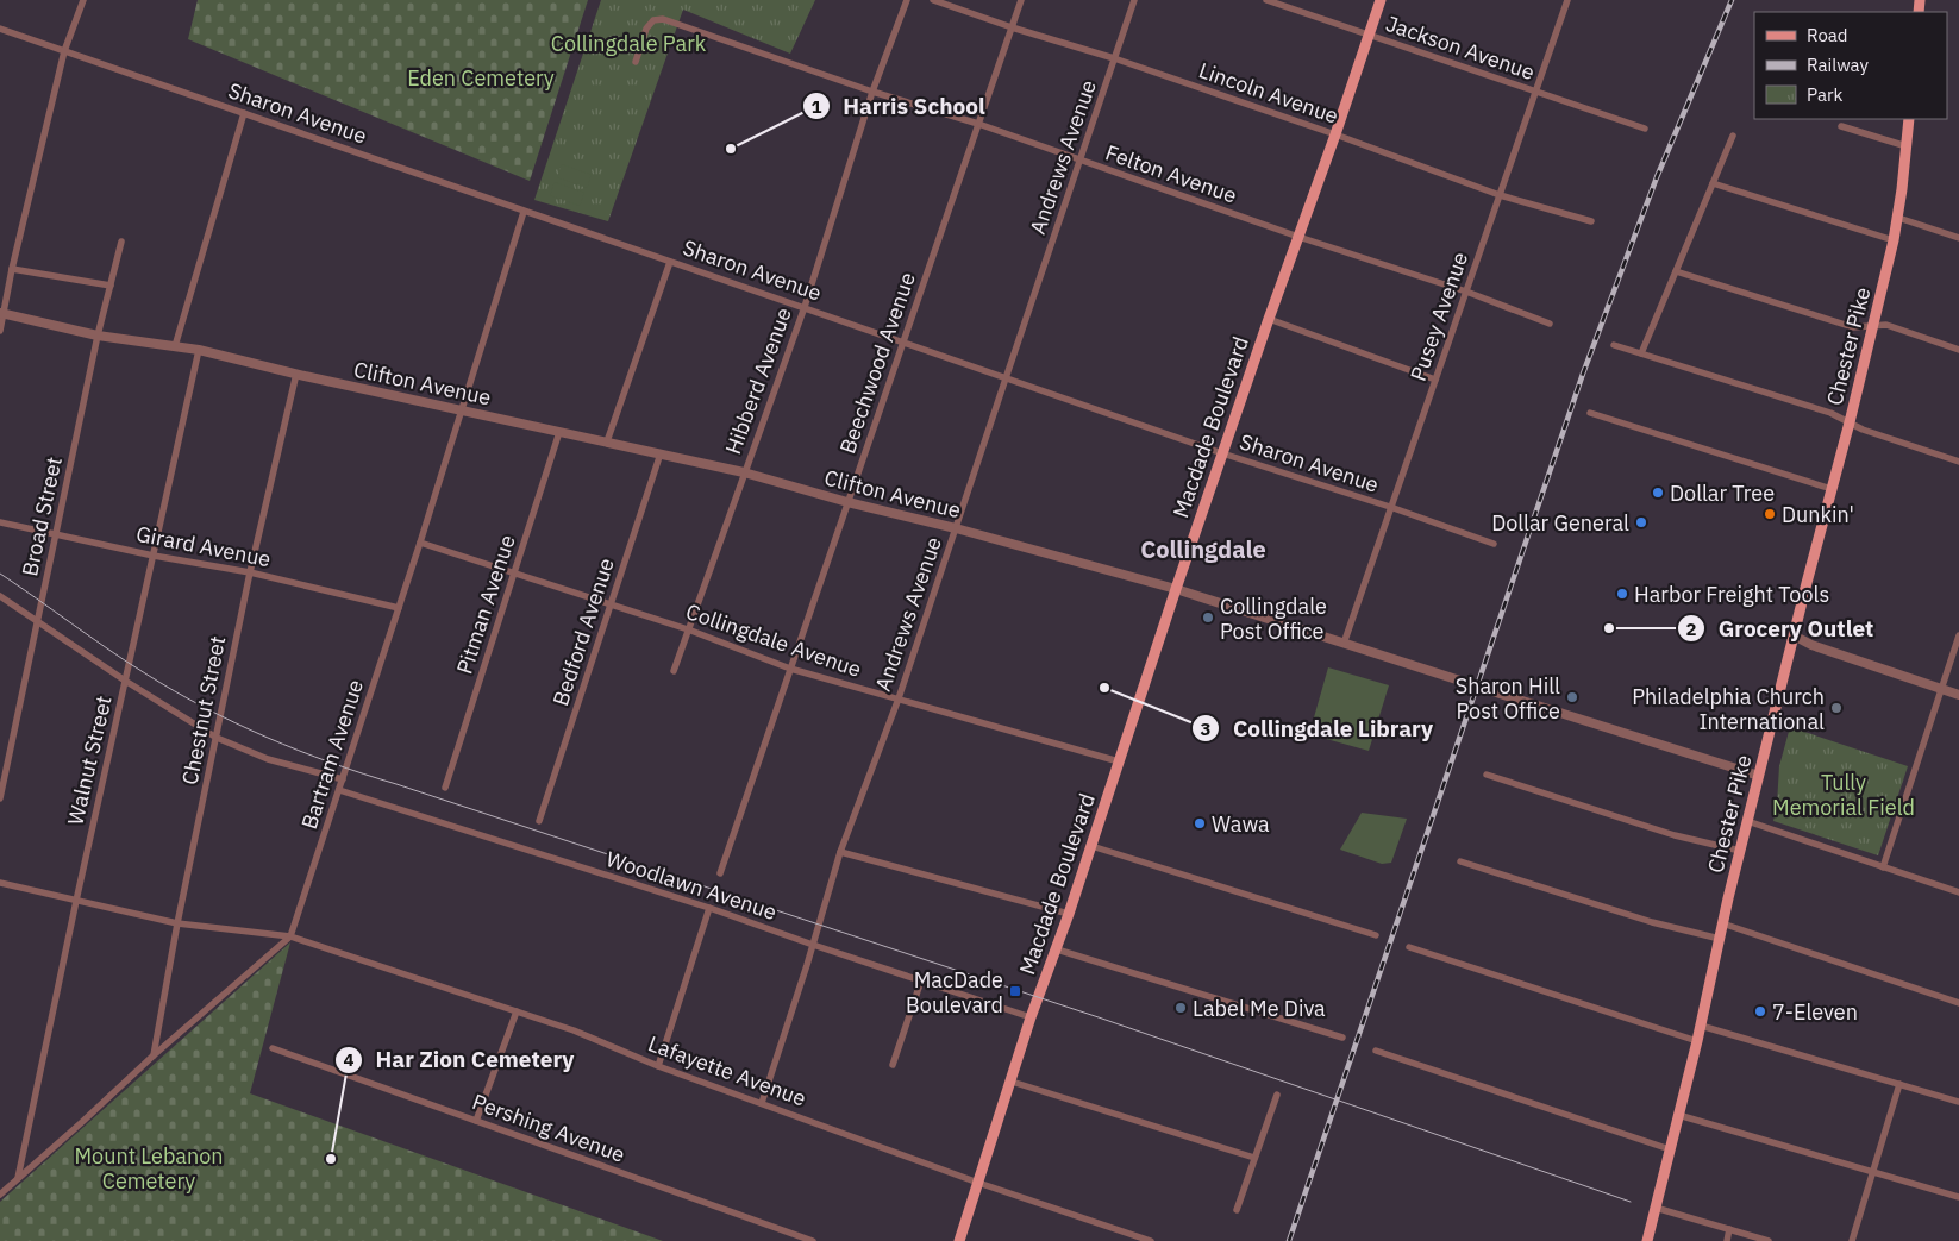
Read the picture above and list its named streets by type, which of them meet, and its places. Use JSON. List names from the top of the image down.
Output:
{
  "streets": {
    "main road": ["Chester Pike", "Macdade Boulevard"],
    "street": [
      "Jackson Avenue",
      "Lincoln Avenue",
      "Sharon Avenue",
      "Andrews Avenue",
      "Felton Avenue",
      "Pusey Avenue",
      "Beechwood Avenue",
      "Hibberd Avenue",
      "Clifton Avenue",
      "Broad Street",
      "Girard Avenue",
      "Pitman Avenue",
      "Bedford Avenue",
      "Collingdale Avenue",
      "Chestnut Street",
      "Bartram Avenue",
      "Walnut Street",
      "Woodlawn Avenue",
      "Lafayette Avenue",
      "Pershing Avenue"
    ]
  },
  "crossings": [
    ["Jackson Avenue", "Pusey Avenue"],
    ["Jackson Avenue", "Macdade Boulevard"],
    ["Lincoln Avenue", "Andrews Avenue"],
    ["Lincoln Avenue", "Pusey Avenue"],
    ["Lincoln Avenue", "Beechwood Avenue"],
    ["Lincoln Avenue", "Macdade Boulevard"],
    ["Sharon Avenue", "Andrews Avenue"],
    ["Sharon Avenue", "Pusey Avenue"],
    ["Sharon Avenue", "Beechwood Avenue"],
    ["Sharon Avenue", "Hibberd Avenue"],
    ["Sharon Avenue", "Macdade Boulevard"],
    ["Sharon Avenue", "Bartram Avenue"],
    ["Andrews Avenue", "Felton Avenue"],
    ["Andrews Avenue", "Clifton Avenue"],
    ["Andrews Avenue", "Collingdale Avenue"],
    ["Andrews Avenue", "Woodlawn Avenue"],
    ["Andrews Avenue", "Lafayette Avenue"],
    ["Felton Avenue", "Pusey Avenue"],
    ["Felton Avenue", "Beechwood Avenue"],
    ["Felton Avenue", "Hibberd Avenue"],
    ["Felton Avenue", "Macdade Boulevard"],
    ["Pusey Avenue", "Clifton Avenue"],
    ["Chester Pike", "Clifton Avenue"],
    ["Beechwood Avenue", "Clifton Avenue"],
    ["Beechwood Avenue", "Collingdale Avenue"],
    ["Hibberd Avenue", "Clifton Avenue"],
    ["Hibberd Avenue", "Collingdale Avenue"],
    ["Clifton Avenue", "Macdade Boulevard"],
    ["Clifton Avenue", "Broad Street"],
    ["Clifton Avenue", "Pitman Avenue"],
    ["Clifton Avenue", "Bedford Avenue"],
    ["Clifton Avenue", "Chestnut Street"],
    ["Clifton Avenue", "Bartram Avenue"],
    ["Clifton Avenue", "Walnut Street"],
    ["Macdade Boulevard", "Collingdale Avenue"],
    ["Macdade Boulevard", "Woodlawn Avenue"],
    ["Macdade Boulevard", "Lafayette Avenue"],
    ["Broad Street", "Girard Avenue"],
    ["Girard Avenue", "Chestnut Street"],
    ["Girard Avenue", "Bartram Avenue"],
    ["Girard Avenue", "Walnut Street"],
    ["Pitman Avenue", "Collingdale Avenue"],
    ["Bedford Avenue", "Collingdale Avenue"],
    ["Collingdale Avenue", "Bartram Avenue"],
    ["Chestnut Street", "Lafayette Avenue"],
    ["Bartram Avenue", "Woodlawn Avenue"],
    ["Bartram Avenue", "Lafayette Avenue"],
    ["Walnut Street", "Lafayette Avenue"]
  ],
  "districts": ["Collingdale"],
  "parks": [
    "Collingdale Park",
    "Eden Cemetery",
    "Tully Memorial Field",
    "Mount Lebanon Cemetery"
  ],
  "places": {
    "other": [
      "Harris School",
      "Dollar Tree",
      "Dunkin'",
      "Dollar General",
      "Harbor Freight Tools",
      "Collingdale Post Office",
      "Grocery Outlet",
      "Collingdale Library",
      "Sharon Hill Post Office",
      "Philadelphia Church International",
      "Wawa",
      "Label Me Diva",
      "7-Eleven",
      "Har Zion Cemetery"
    ],
    "transit": ["MacDade Boulevard"]
  },
  "legend": ["Road", "Railway", "Park"]
}
